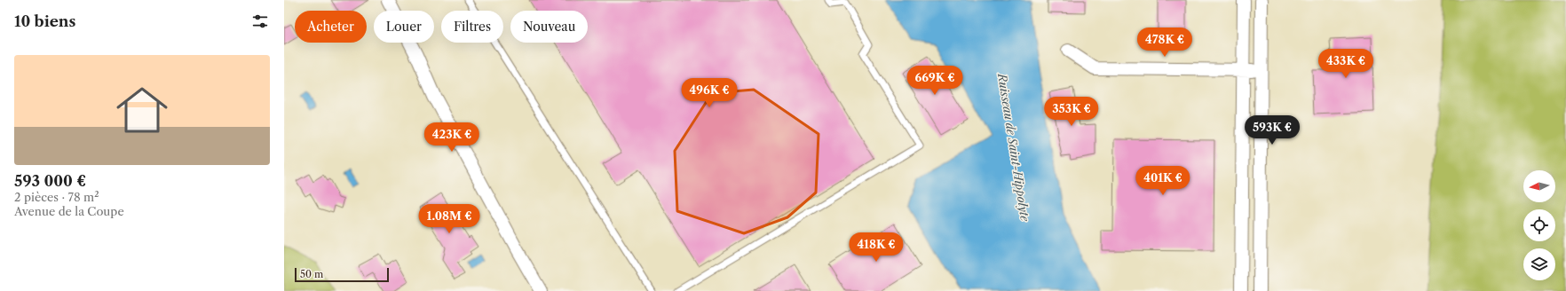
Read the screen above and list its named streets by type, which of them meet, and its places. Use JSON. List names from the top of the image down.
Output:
{
  "water": ["Ruisseau de Saint-Hippolyte"],
  "scale_bar": "50 m",
  "north": "left",
  "page": {
    "heading": "10 biens",
    "chip": [
      "Acheter",
      "Louer",
      "Filtres",
      "Nouveau"
    ],
    "price": [
      "478K €",
      "433K €",
      "669K €",
      "496K €",
      "353K €",
      "593K €",
      "423K €",
      "401K €",
      "1.08M €",
      "418K €"
    ],
    "list": [
      {
        "name": "593 000 €",
        "note": "2 pièces · 78 m² · Avenue de la Coupe"
      }
    ],
    "scale": "50 m"
  }
}
